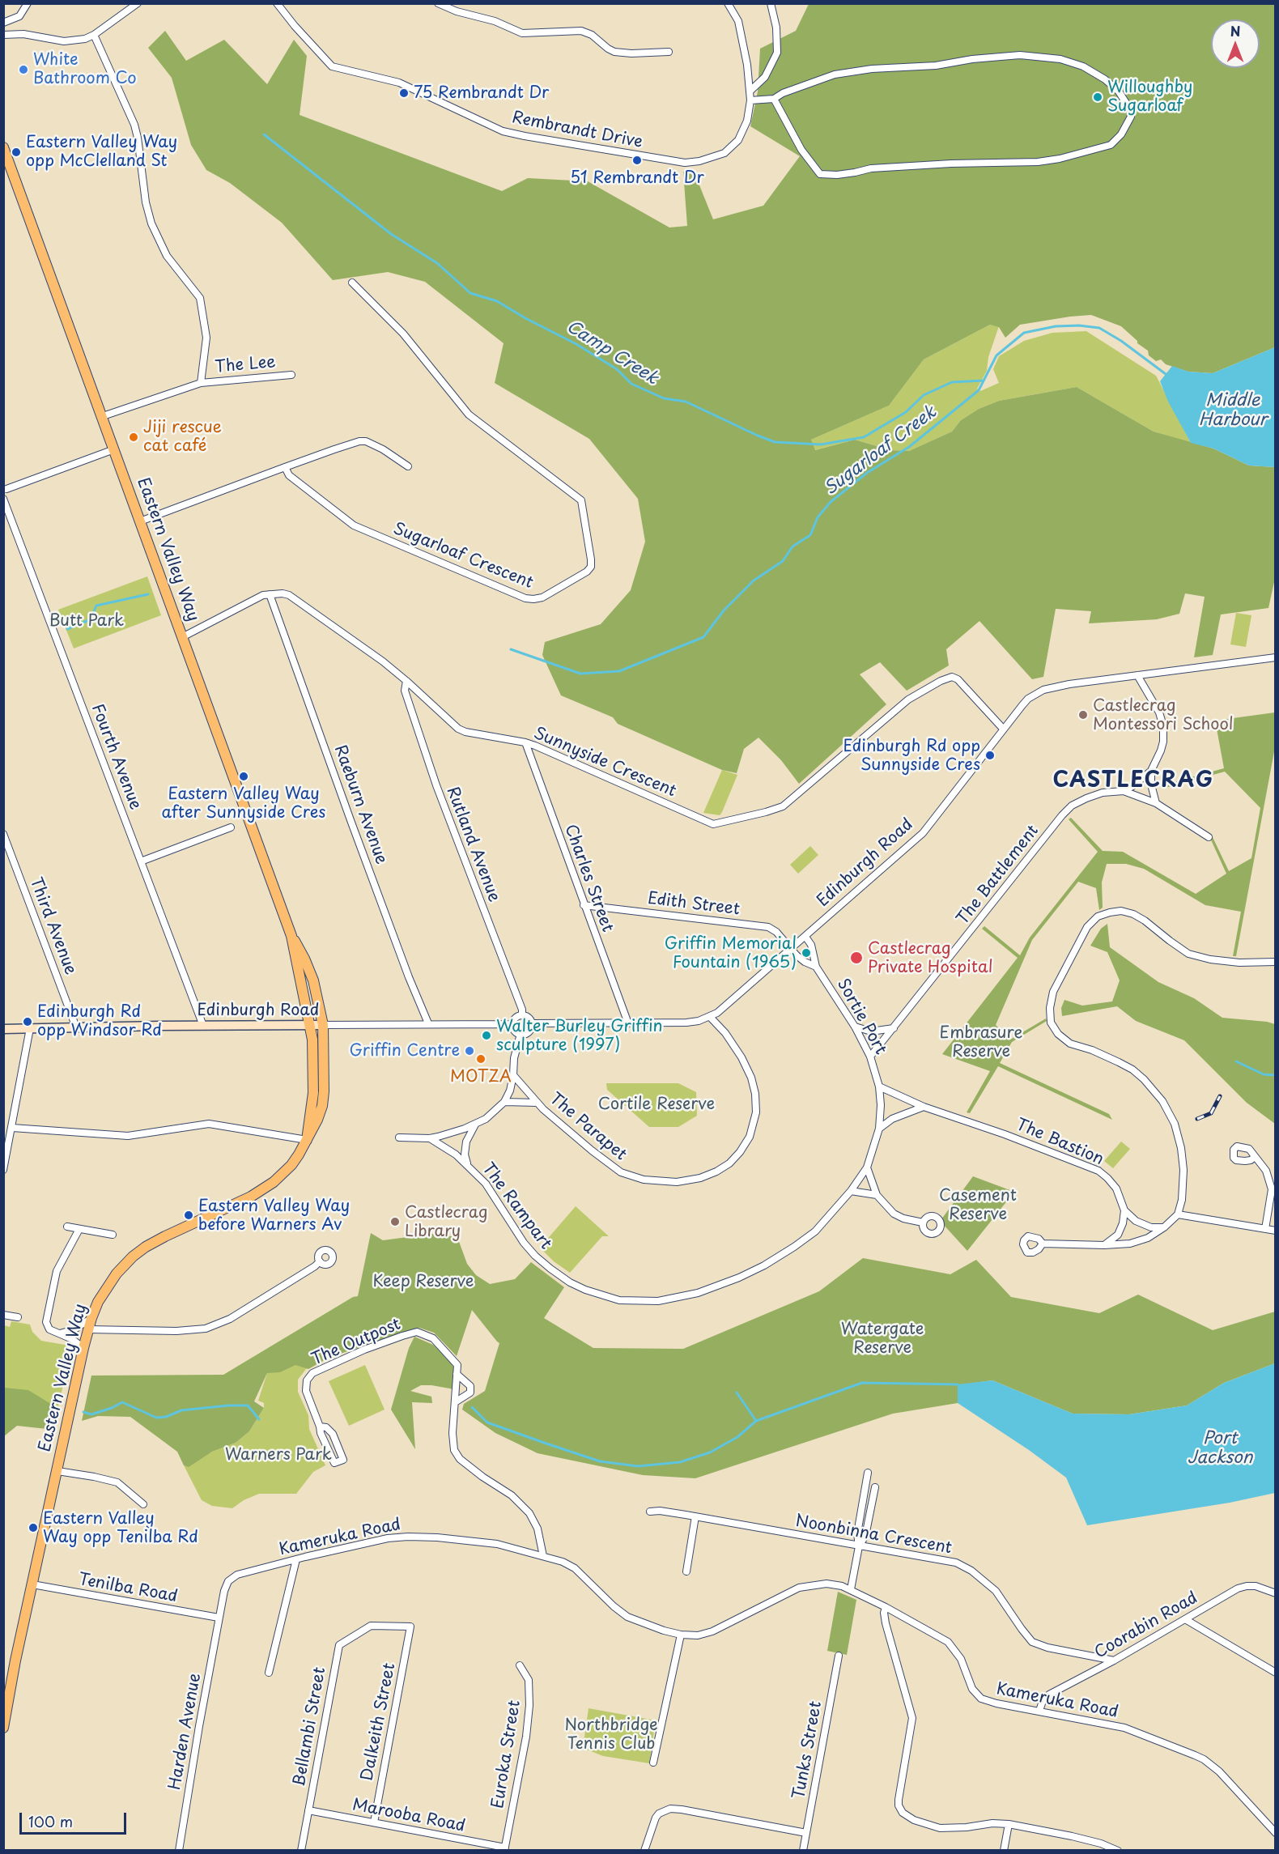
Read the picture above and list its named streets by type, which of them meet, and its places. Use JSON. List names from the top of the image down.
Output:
{
  "streets": {
    "main road": ["Eastern Valley Way", "Edinburgh Road"],
    "street": [
      "Rembrandt Drive",
      "The Lee",
      "Sugarloaf Crescent",
      "Fourth Avenue",
      "Sunnyside Crescent",
      "Raeburn Avenue",
      "Rutland Avenue",
      "The Battlement",
      "Charles Street",
      "Edith Street",
      "Third Avenue",
      "Sortie Port",
      "The Parapet",
      "The Bastion",
      "The Rampart",
      "The Outpost",
      "Noonbinna Crescent",
      "Kameruka Road",
      "Tenilba Road",
      "Coorabin Road",
      "Dalkeith Street",
      "Bellambi Street",
      "Harden Avenue",
      "Tunks Street",
      "Euroka Street",
      "Marooba Road"
    ]
  },
  "crossings": [
    ["The Lee", "Eastern Valley Way"],
    ["Eastern Valley Way", "Sunnyside Crescent"],
    ["Eastern Valley Way", "Edinburgh Road"],
    ["Eastern Valley Way", "Tenilba Road"],
    ["Fourth Avenue", "Edinburgh Road"],
    ["Sunnyside Crescent", "Raeburn Avenue"],
    ["Sunnyside Crescent", "Rutland Avenue"],
    ["Sunnyside Crescent", "Edinburgh Road"],
    ["Sunnyside Crescent", "Charles Street"],
    ["Raeburn Avenue", "Edinburgh Road"],
    ["Rutland Avenue", "Edinburgh Road"],
    ["Edinburgh Road", "Charles Street"],
    ["Edinburgh Road", "Edith Street"],
    ["Edinburgh Road", "Third Avenue"],
    ["Edinburgh Road", "Sortie Port"],
    ["Edinburgh Road", "The Parapet"],
    ["The Battlement", "Sortie Port"],
    ["Charles Street", "Edith Street"],
    ["Edith Street", "Sortie Port"],
    ["Sortie Port", "The Bastion"],
    ["Sortie Port", "The Rampart"],
    ["The Outpost", "Kameruka Road"],
    ["Noonbinna Crescent", "Coorabin Road"],
    ["Kameruka Road", "Tenilba Road"],
    ["Kameruka Road", "Coorabin Road"],
    ["Kameruka Road", "Harden Avenue"],
    ["Tenilba Road", "Harden Avenue"],
    ["Dalkeith Street", "Bellambi Street"],
    ["Dalkeith Street", "Marooba Road"],
    ["Bellambi Street", "Marooba Road"],
    ["Euroka Street", "Marooba Road"]
  ],
  "districts": ["CASTLECRAG"],
  "water": [
    "Camp Creek",
    "Middle Harbour",
    "Sugarloaf Creek",
    "Port Jackson"
  ],
  "parks": [
    "Butt Park",
    "Embrasure Reserve",
    "Cortile Reserve",
    "Casement Reserve",
    "Keep Reserve",
    "Watergate Reserve",
    "Warners Park",
    "Northbridge Tennis Club"
  ],
  "places": [
    "White Bathroom Co",
    "75 Rembrandt Dr",
    "Willoughby Sugarloaf",
    "Eastern Valley Way opp McClelland St",
    "51 Rembrandt Dr",
    "Jiji rescue cat café",
    "Castlecrag Montessori School",
    "Edinburgh Rd opp Sunnyside Cres",
    "Eastern Valley Way after Sunnyside Cres",
    "Griffin Memorial Fountain (1965)",
    "Castlecrag Private Hospital",
    "Edinburgh Rd opp Windsor Rd",
    "Walter Burley Griffin sculpture (1997)",
    "Griffin Centre",
    "MOTZA",
    "Eastern Valley Way before Warners Av",
    "Castlecrag Library",
    "Eastern Valley Way opp Tenilba Rd"
  ],
  "scale_bar": "100 m",
  "north": "top"
}
